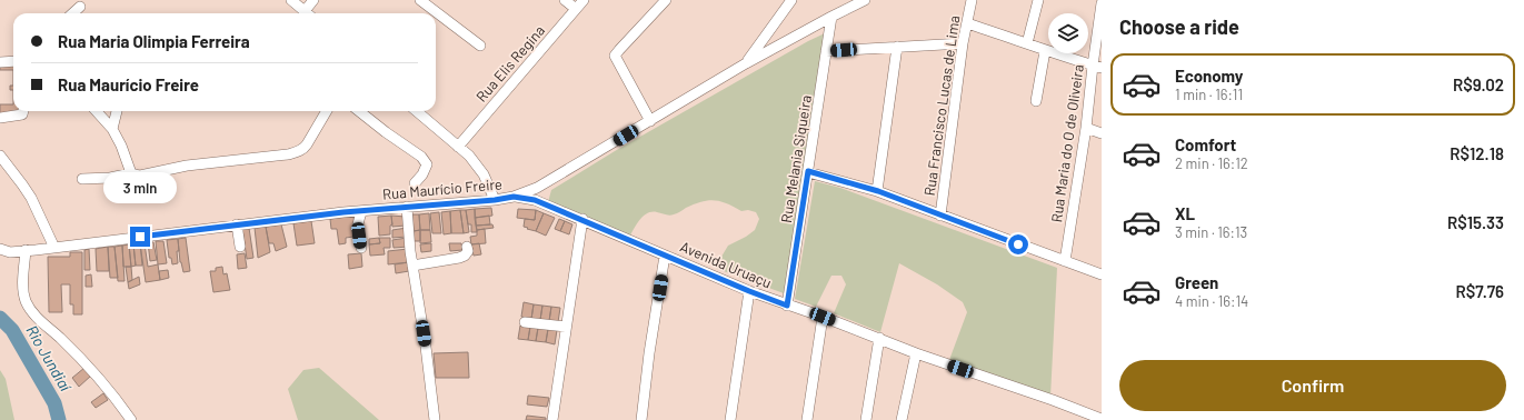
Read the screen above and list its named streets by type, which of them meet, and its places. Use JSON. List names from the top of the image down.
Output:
{
  "streets": {
    "street": [
      "Rua Elis Regina",
      "Rua Francisco Lucas de Lima",
      "Rua Maria do O de Oliveira",
      "Rua Melania Siqueira",
      "Rua Maurício Freire",
      "Avenida Uruaçu"
    ]
  },
  "crossings": [
    ["Rua Melania Siqueira", "Rua Maurício Freire"],
    ["Rua Melania Siqueira", "Avenida Uruaçu"],
    ["Rua Maurício Freire", "Avenida Uruaçu"]
  ],
  "water": ["Rio Jundiaí"],
  "page": {
    "heading": "Choose a ride",
    "banner": ["Rua Maria Olimpia Ferreira", "Rua Maurício Freire"],
    "list": [
      {
        "name": "Economy",
        "note": "1 min · 16:11",
        "value": "R$9.02"
      },
      {
        "name": "Comfort",
        "note": "2 min · 16:12",
        "value": "R$12.18"
      },
      {
        "name": "XL",
        "note": "3 min · 16:13",
        "value": "R$15.33"
      },
      {
        "name": "Green",
        "note": "4 min · 16:14",
        "value": "R$7.76"
      }
    ],
    "bubble": "3 min",
    "buttons": "Confirm"
  }
}
